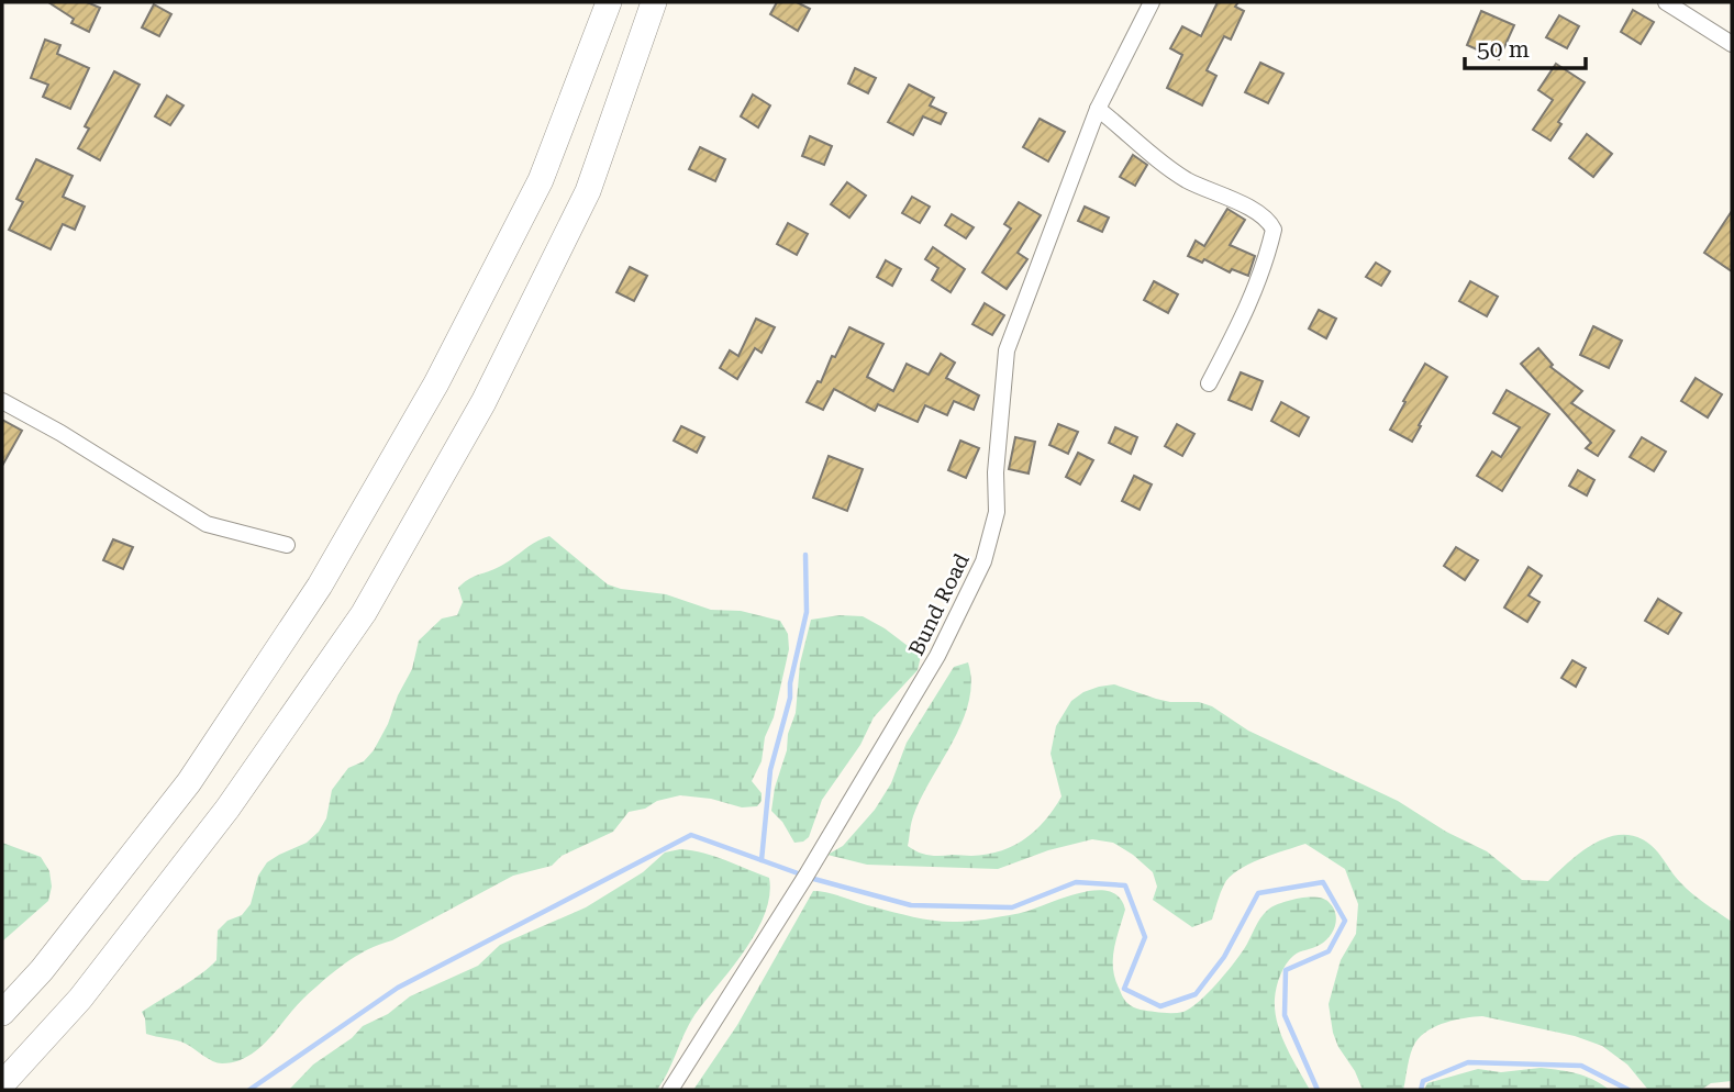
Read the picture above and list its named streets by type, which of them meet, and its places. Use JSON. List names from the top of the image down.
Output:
{
  "streets": {
    "street": ["Bund Road"]
  },
  "scale_bar": "50 m"
}
